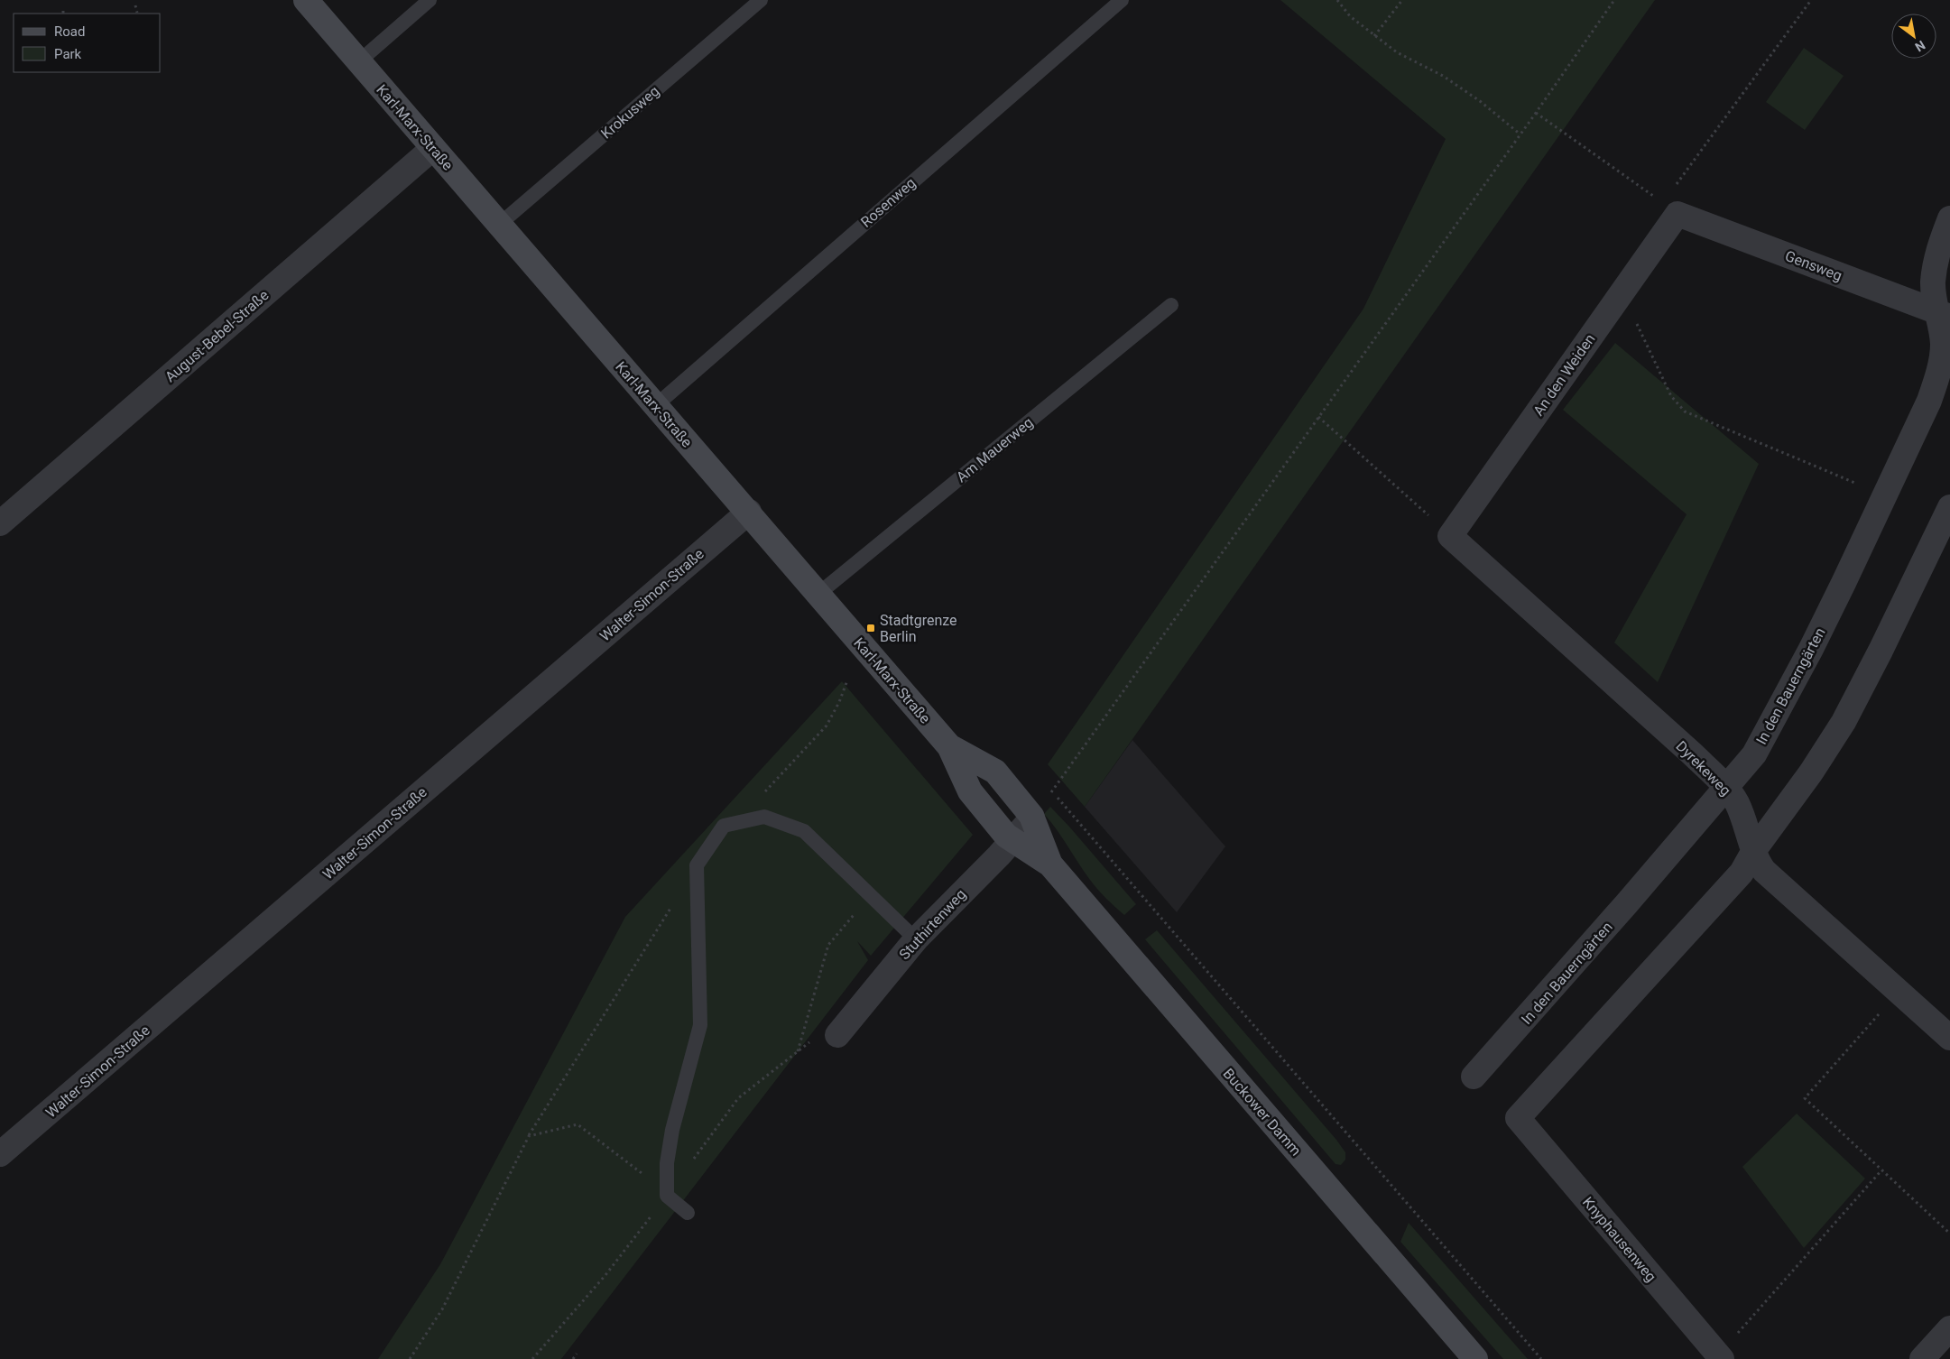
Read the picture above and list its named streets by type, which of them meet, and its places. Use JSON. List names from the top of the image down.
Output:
{
  "streets": {
    "main road": ["Karl-Marx-Straße", "Buckower Damm"],
    "street": [
      "Gensweg",
      "August-Bebel-Straße",
      "An den Weiden",
      "Walter-Simon-Straße",
      "In den Bauerngärten",
      "Dyrekeweg",
      "Stuthirtenweg",
      "Knyphausenweg"
    ],
    "lane": ["Krokusweg", "Rosenweg", "Am Mauerweg"]
  },
  "crossings": [
    ["Krokusweg", "Karl-Marx-Straße"],
    ["Karl-Marx-Straße", "Rosenweg"],
    ["Karl-Marx-Straße", "August-Bebel-Straße"],
    ["Karl-Marx-Straße", "Am Mauerweg"],
    ["Karl-Marx-Straße", "Walter-Simon-Straße"],
    ["Karl-Marx-Straße", "Buckower Damm"],
    ["Gensweg", "An den Weiden"],
    ["Gensweg", "In den Bauerngärten"],
    ["An den Weiden", "Dyrekeweg"],
    ["In den Bauerngärten", "Dyrekeweg"],
    ["Dyrekeweg", "Knyphausenweg"],
    ["Stuthirtenweg", "Buckower Damm"]
  ],
  "places": {
    "transit": ["Stadtgrenze Berlin"]
  },
  "legend": ["Road", "Park"],
  "north": "bottom right"
}
